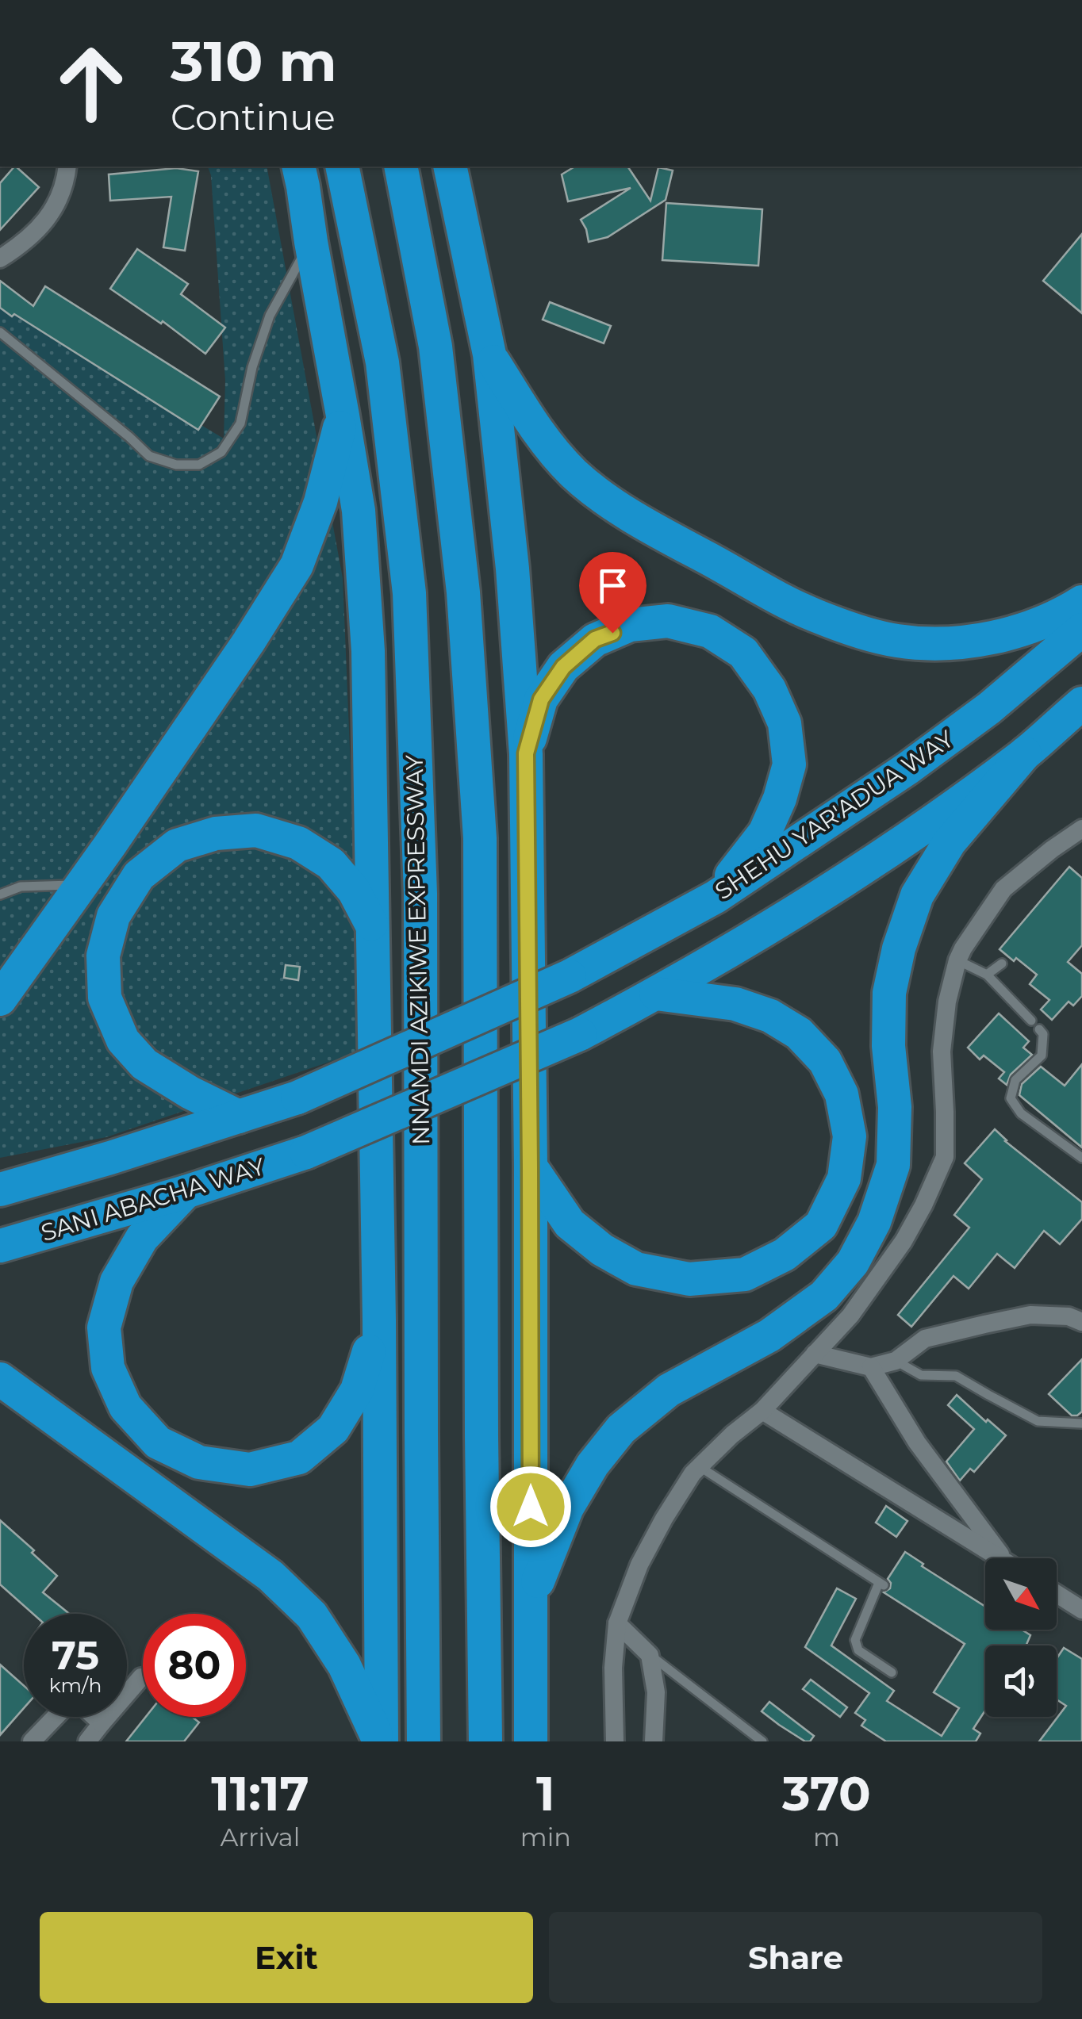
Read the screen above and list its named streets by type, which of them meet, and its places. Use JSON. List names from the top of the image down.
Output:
{
  "streets": {
    "highway": ["SHEHU YAR'ADUA WAY", "NNAMDI AZIKIWE EXPRESSWAY", "SANI ABACHA WAY"]
  },
  "north": "bottom right",
  "page": {
    "turn": ["310 m", "Continue"],
    "speed": "75 km/h",
    "limit": "80",
    "eta": [
      "11:17",
      "Arrival",
      "1",
      "min",
      "370",
      "m"
    ],
    "buttons": ["Exit", "Share"]
  }
}
